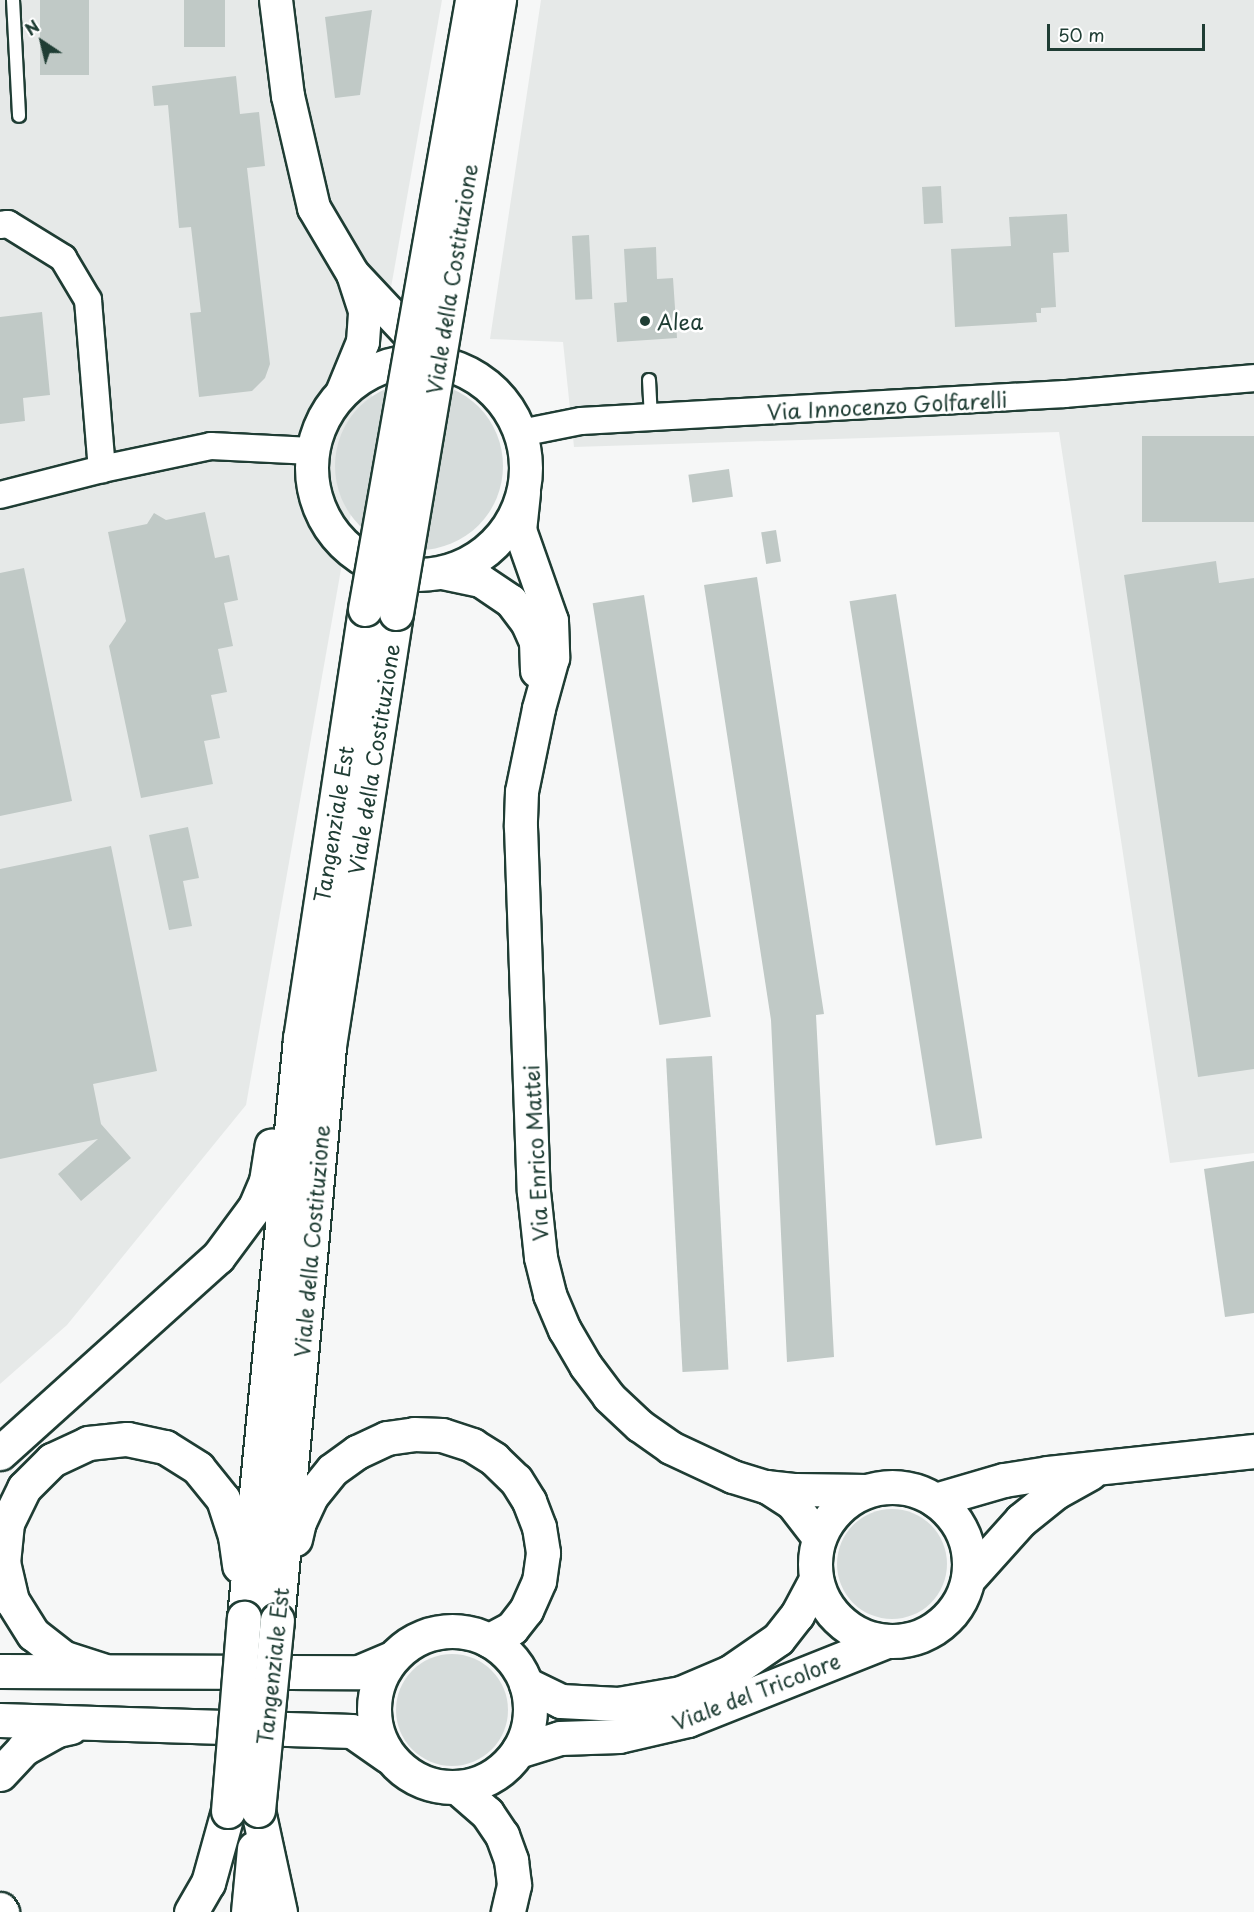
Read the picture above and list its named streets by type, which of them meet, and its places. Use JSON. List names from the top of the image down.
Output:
{
  "streets": {
    "main road": ["Viale della Costituzione", "Tangenziale Est", "Viale del Tricolore"],
    "street": ["Via Innocenzo Golfarelli", "Via Enrico Mattei"]
  },
  "crossings": [
    ["Viale della Costituzione", "Tangenziale Est"],
    ["Via Innocenzo Golfarelli", "Via Enrico Mattei"]
  ],
  "places": ["Alea"],
  "scale_bar": "50 m",
  "north": "top left"
}
